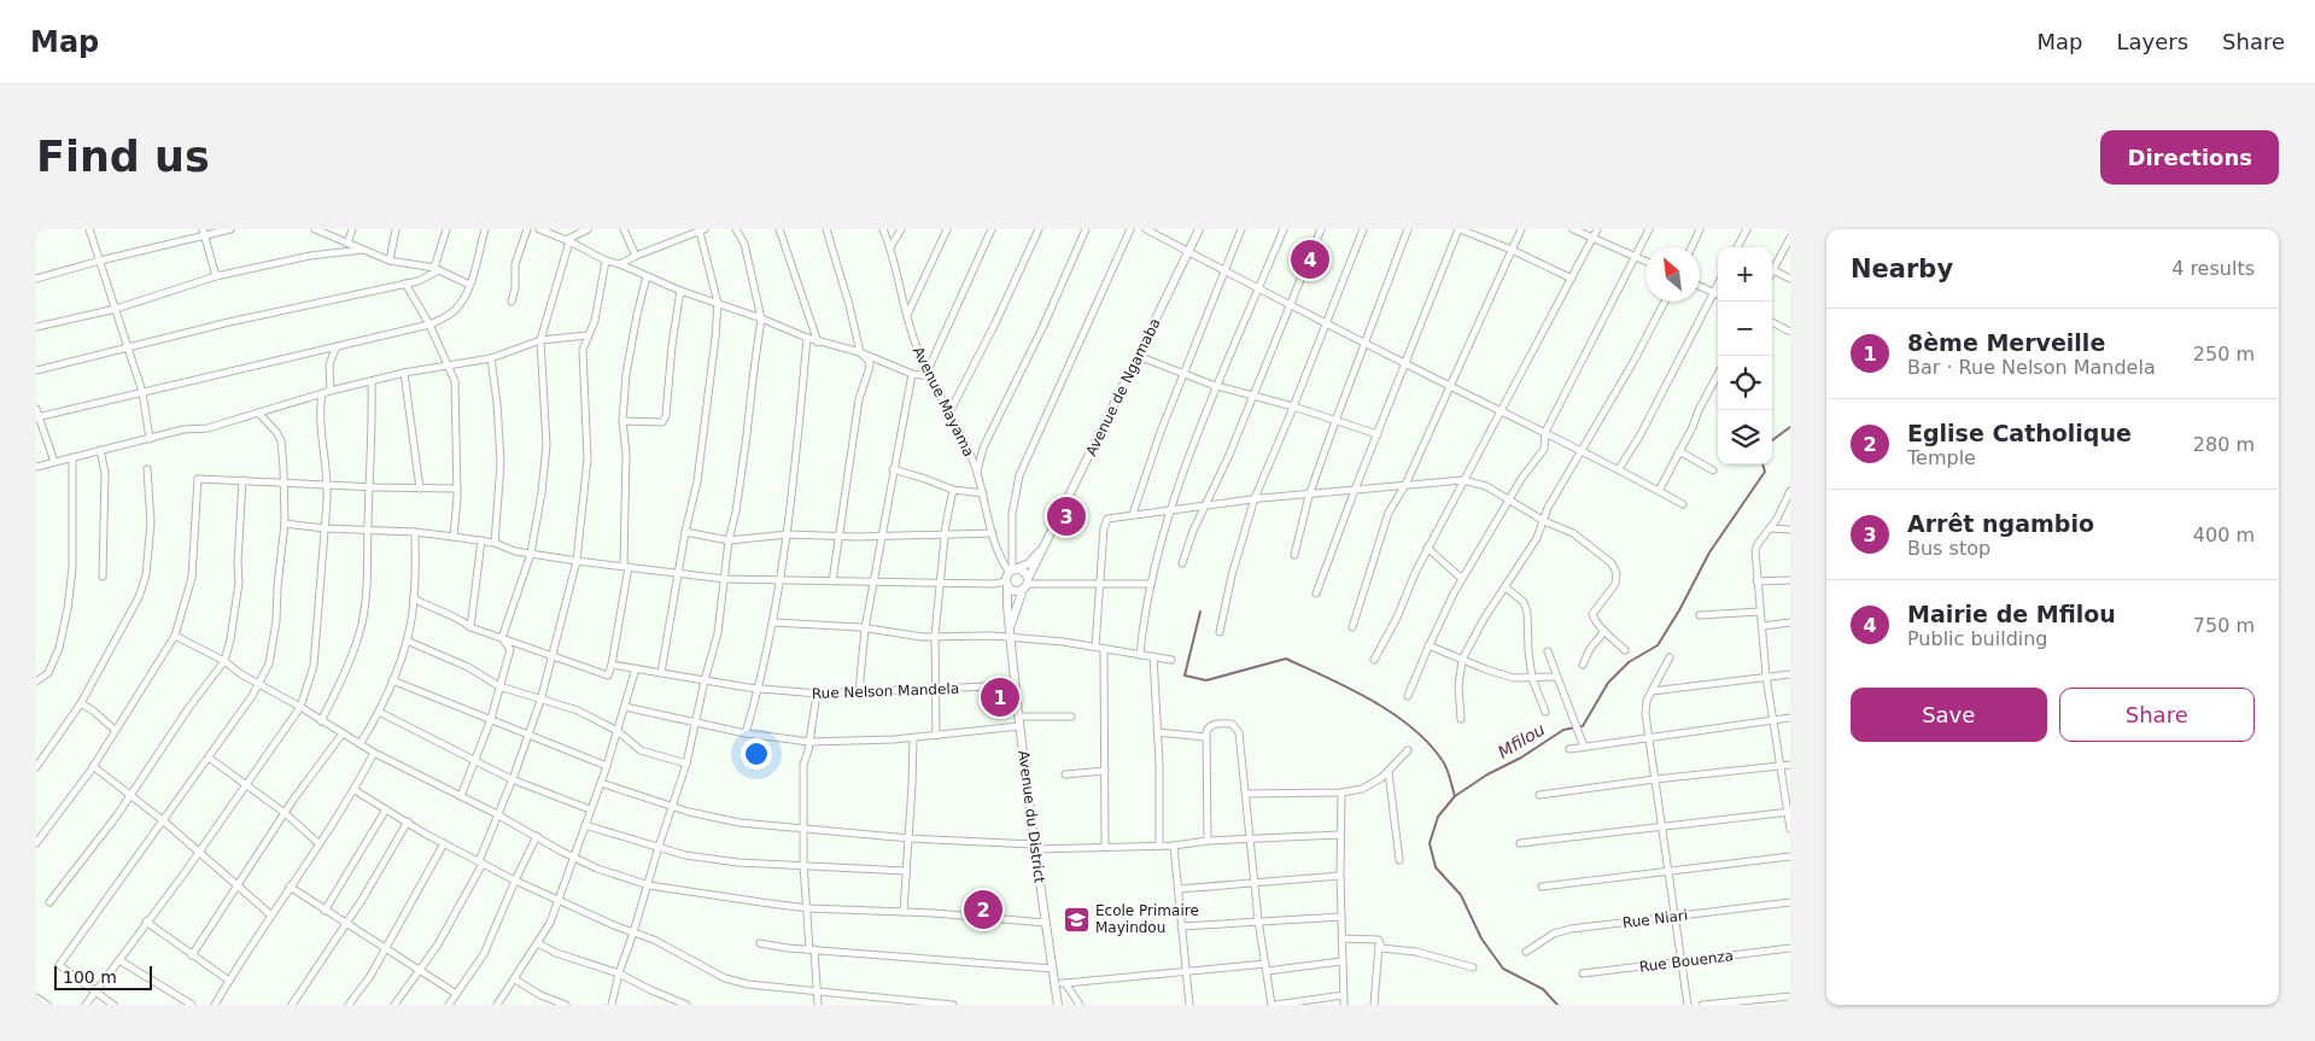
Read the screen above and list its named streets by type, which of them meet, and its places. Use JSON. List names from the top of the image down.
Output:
{
  "streets": {
    "street": [
      "Avenue de Ngamaba",
      "Avenue Mayama",
      "Rue Nelson Mandela",
      "Avenue du District",
      "Rue Niari",
      "Rue Bouenza"
    ]
  },
  "crossings": [
    ["Avenue de Ngamaba", "Avenue Mayama"],
    ["Avenue de Ngamaba", "Avenue du District"],
    ["Avenue Mayama", "Avenue du District"],
    ["Rue Nelson Mandela", "Avenue du District"]
  ],
  "water": ["Mfilou"],
  "places": {
    "school or university": ["Ecole Primaire Mayindou"]
  },
  "scale_bar": "100 m",
  "north": "top left",
  "page": {
    "header": "Map",
    "nav": ["Map", "Layers", "Share"],
    "buttons": [
      "Directions",
      ["Save", "Share"]
    ],
    "title": "Find us",
    "heading": ["Nearby", "4 results"],
    "pins": [
      "4",
      "3",
      "1",
      "2"
    ],
    "map_buttons": ["+", "−"],
    "list": [
      {
        "mark": "1",
        "name": "8ème Merveille",
        "note": "Bar · Rue Nelson Mandela",
        "value": "250 m"
      },
      {
        "mark": "2",
        "name": "Eglise Catholique",
        "note": "Temple",
        "value": "280 m"
      },
      {
        "mark": "3",
        "name": "Arrêt ngambio",
        "note": "Bus stop",
        "value": "400 m"
      },
      {
        "mark": "4",
        "name": "Mairie de Mfilou",
        "note": "Public building",
        "value": "750 m"
      }
    ],
    "scale": "100 m"
  }
}
